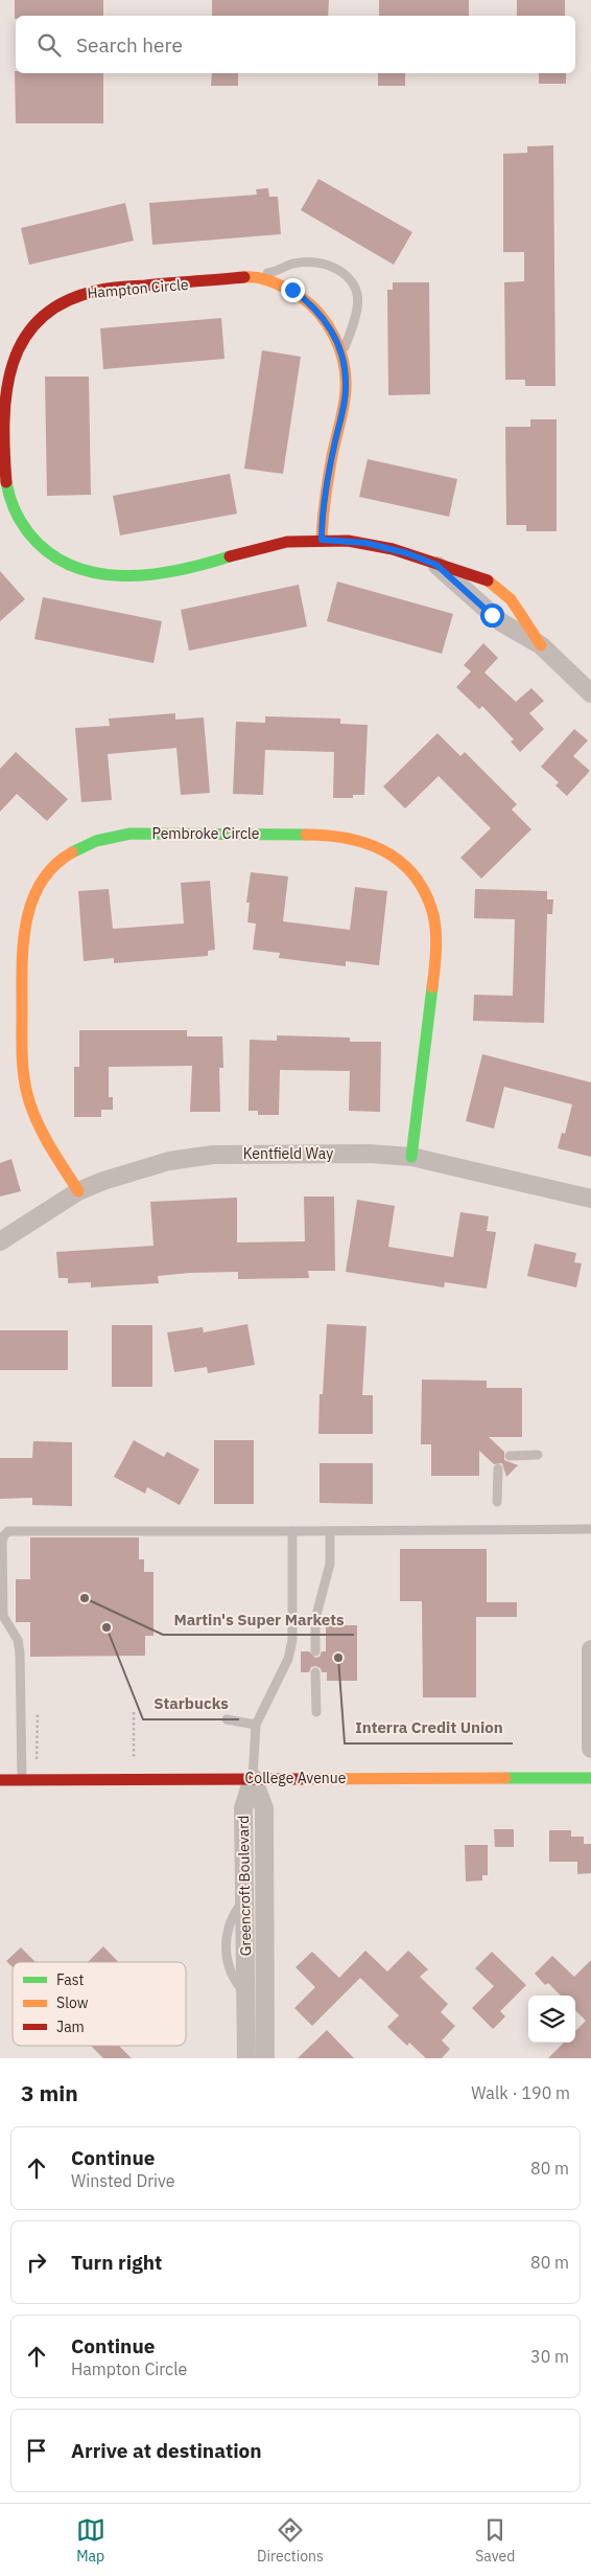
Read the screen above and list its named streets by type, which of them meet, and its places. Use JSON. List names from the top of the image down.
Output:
{
  "streets": {
    "street": [
      "Hampton Circle",
      "Pembroke Circle",
      "Kentfield Way",
      "College Avenue",
      "Greencroft Boulevard"
    ]
  },
  "crossings": [
    ["Pembroke Circle", "Kentfield Way"],
    ["College Avenue", "Greencroft Boulevard"]
  ],
  "places": ["Martin's Super Markets", "Starbucks", "Interra Credit Union"],
  "legend": ["Fast", "Slow", "Jam"],
  "page": {
    "search": "Search here",
    "heading": ["3 min", "Walk · 190 m"],
    "list": [
      ["Continue", "Winsted Drive", "80 m"],
      ["Turn right", "80 m"],
      ["Continue", "Hampton Circle", "30 m"],
      "Arrive at destination"
    ],
    "nav": ["Map", "Directions", "Saved"]
  }
}
